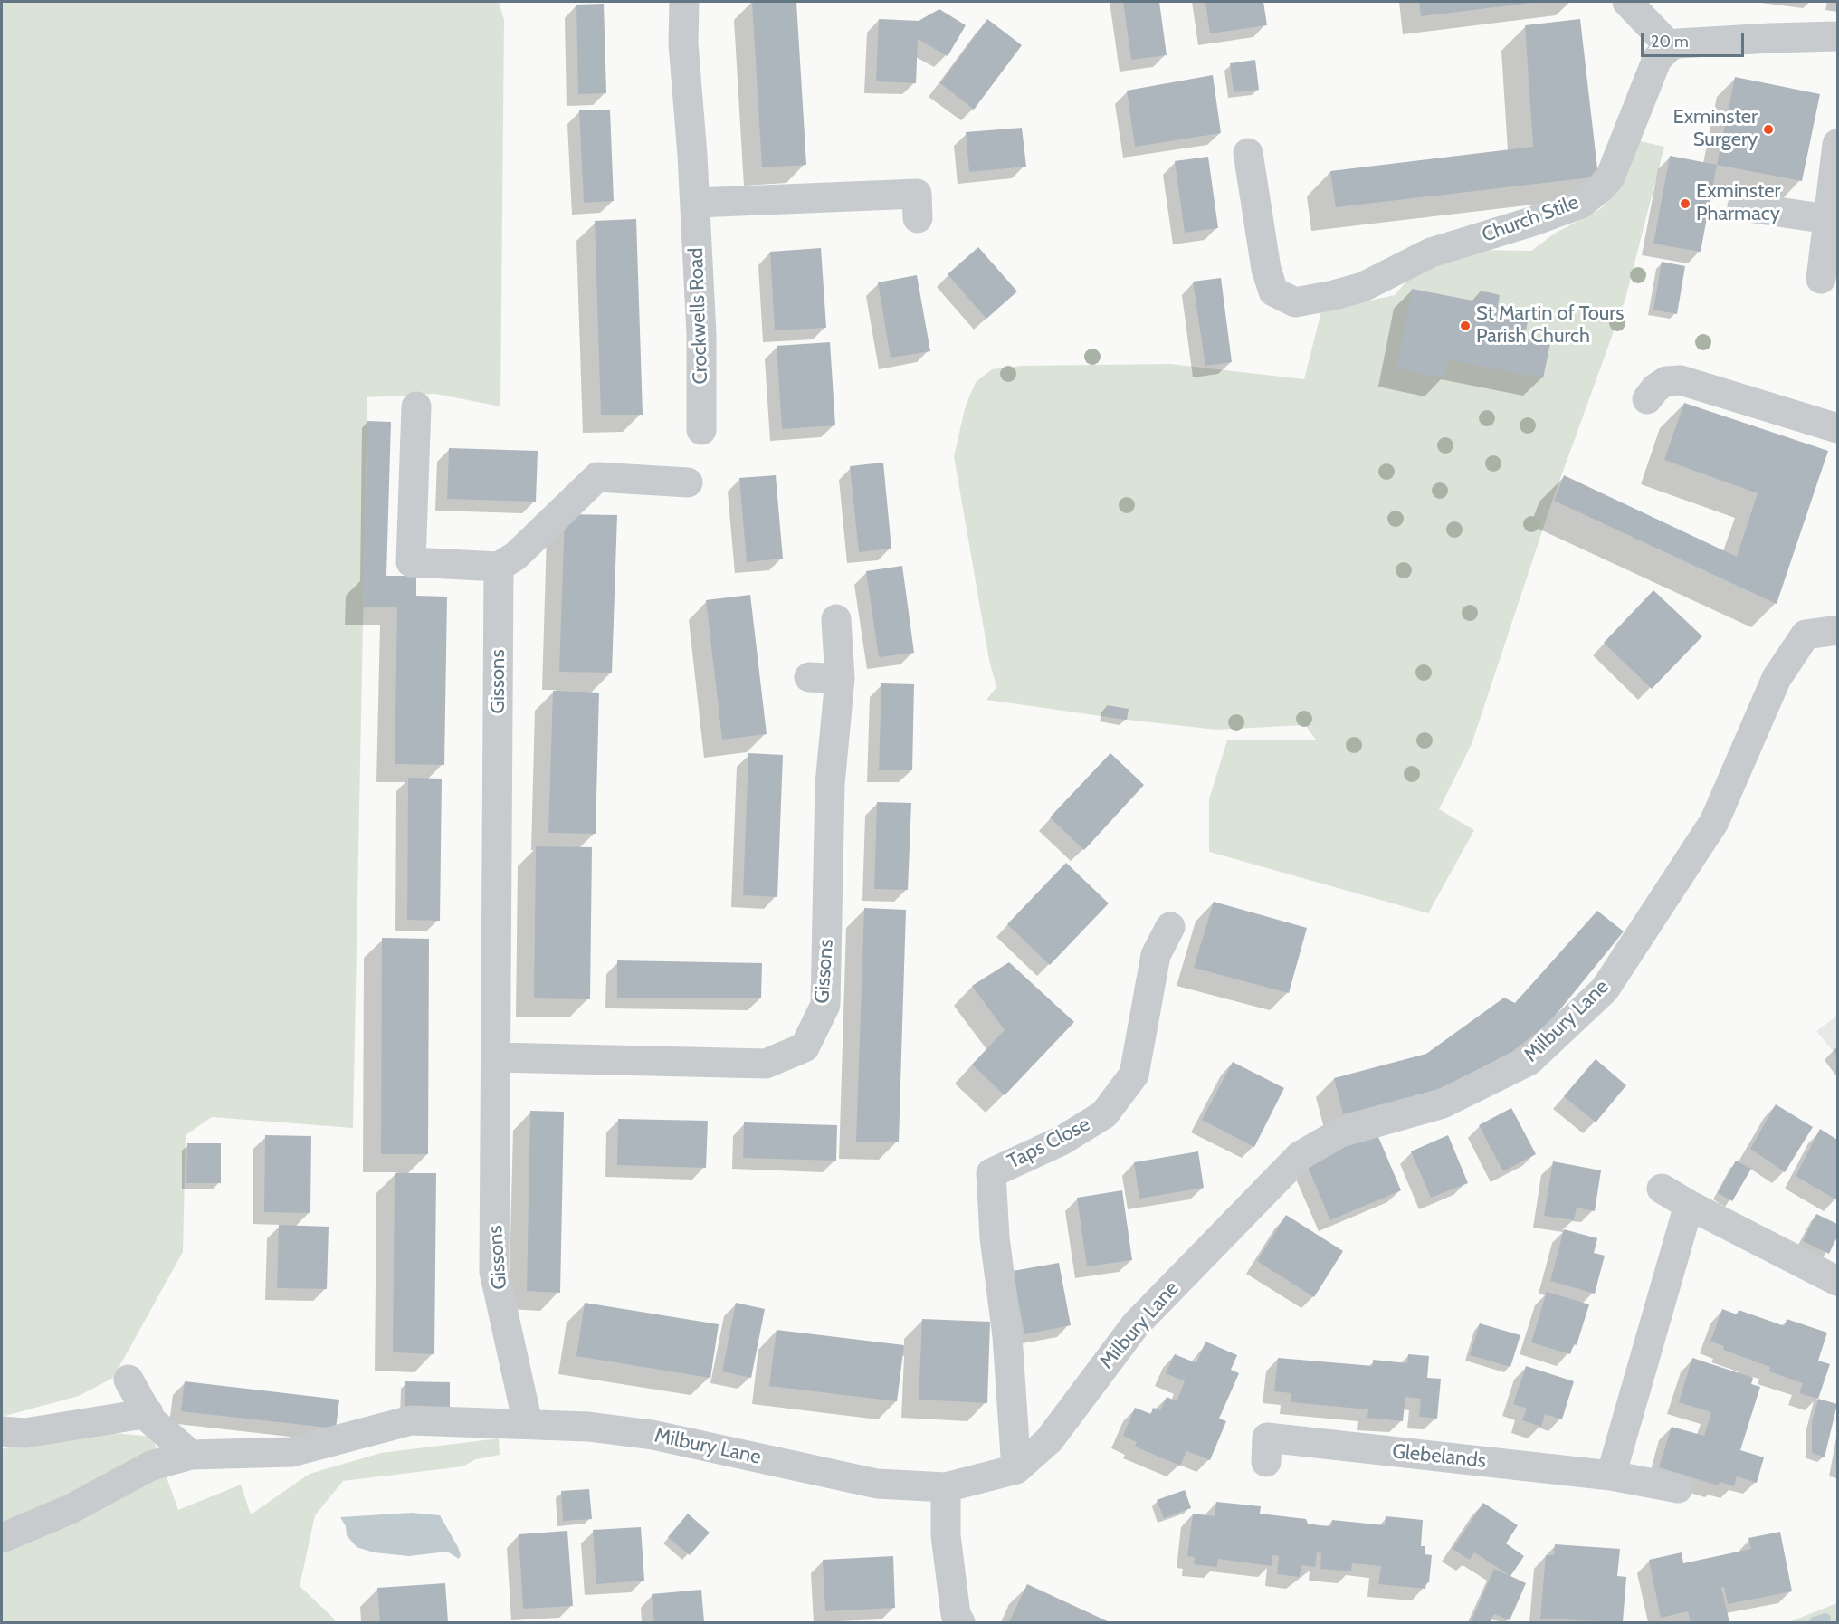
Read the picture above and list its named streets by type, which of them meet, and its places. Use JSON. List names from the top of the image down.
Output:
{
  "streets": {
    "street": [
      "Church Stile",
      "Crockwells Road",
      "Gissons",
      "Milbury Lane",
      "Taps Close",
      "Glebelands"
    ]
  },
  "crossings": [
    ["Gissons", "Milbury Lane"],
    ["Milbury Lane", "Taps Close"]
  ],
  "places": ["Exminster Surgery", "Exminster Pharmacy", "St Martin of Tours Parish Church"],
  "scale_bar": "20 m"
}
